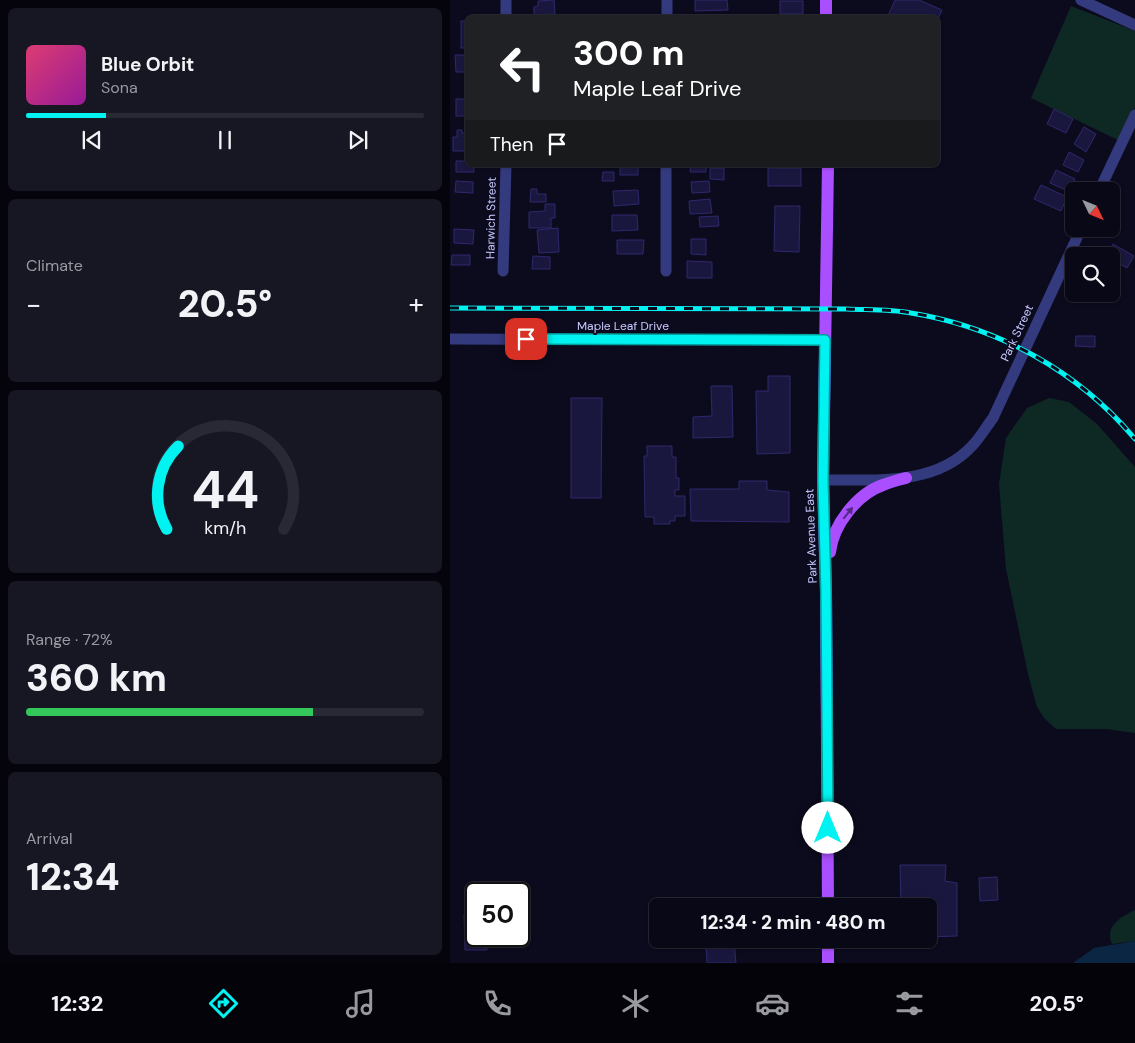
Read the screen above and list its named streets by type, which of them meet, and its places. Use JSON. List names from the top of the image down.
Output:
{
  "streets": {
    "main road": ["Park Avenue East"],
    "street": ["Harwich Street", "Maple Leaf Drive", "Park Street"]
  },
  "crossings": [
    ["Maple Leaf Drive", "Park Avenue East"],
    ["Park Street", "Park Avenue East"]
  ],
  "north": "bottom right",
  "page": {
    "turn": ["300 m", "Maple Leaf Drive"],
    "song": ["Blue Orbit", "Sona"],
    "then": "Then",
    "tile": [
      "Climate",
      ["Range · 72%", "360 km"],
      ["Arrival", "12:34"]
    ],
    "heat": ["−", "20.5°", "+"],
    "limit": "50",
    "trip": "12:34 · 2 min · 480 m",
    "tabs": ["12:32", "20.5°"],
    "gauge": ["44", "km/h"]
  }
}
